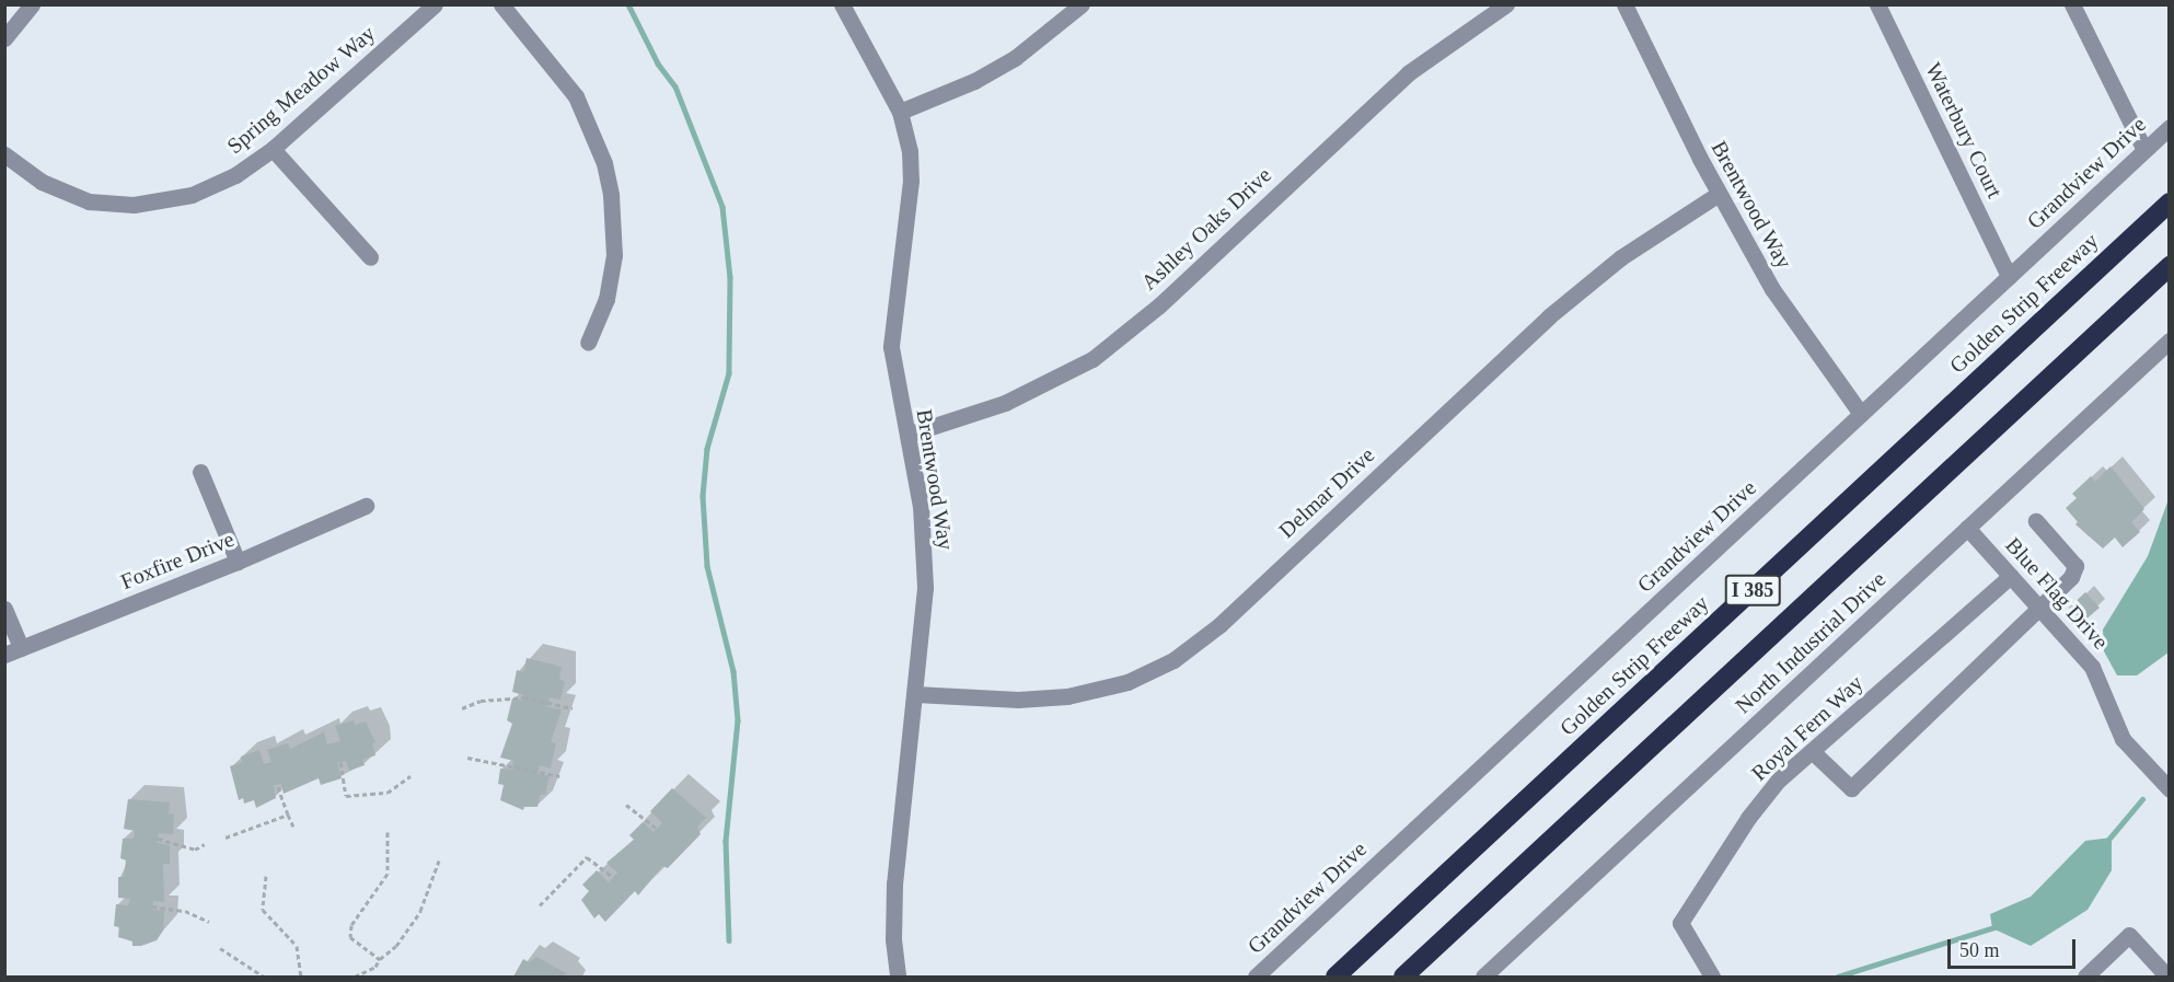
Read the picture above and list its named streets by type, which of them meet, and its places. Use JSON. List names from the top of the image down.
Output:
{
  "streets": {
    "highway": ["Golden Strip Freeway", "I 385"],
    "street": [
      "Spring Meadow Way",
      "Waterbury Court",
      "Grandview Drive",
      "Brentwood Way",
      "Ashley Oaks Drive",
      "Delmar Drive",
      "Foxfire Drive",
      "Blue Flag Drive",
      "North Industrial Drive",
      "Royal Fern Way"
    ]
  },
  "crossings": [
    ["Waterbury Court", "Grandview Drive"],
    ["Grandview Drive", "Brentwood Way"],
    ["Brentwood Way", "Ashley Oaks Drive"],
    ["Brentwood Way", "Delmar Drive"],
    ["Blue Flag Drive", "North Industrial Drive"],
    ["Blue Flag Drive", "Royal Fern Way"]
  ],
  "scale_bar": "50 m"
}
